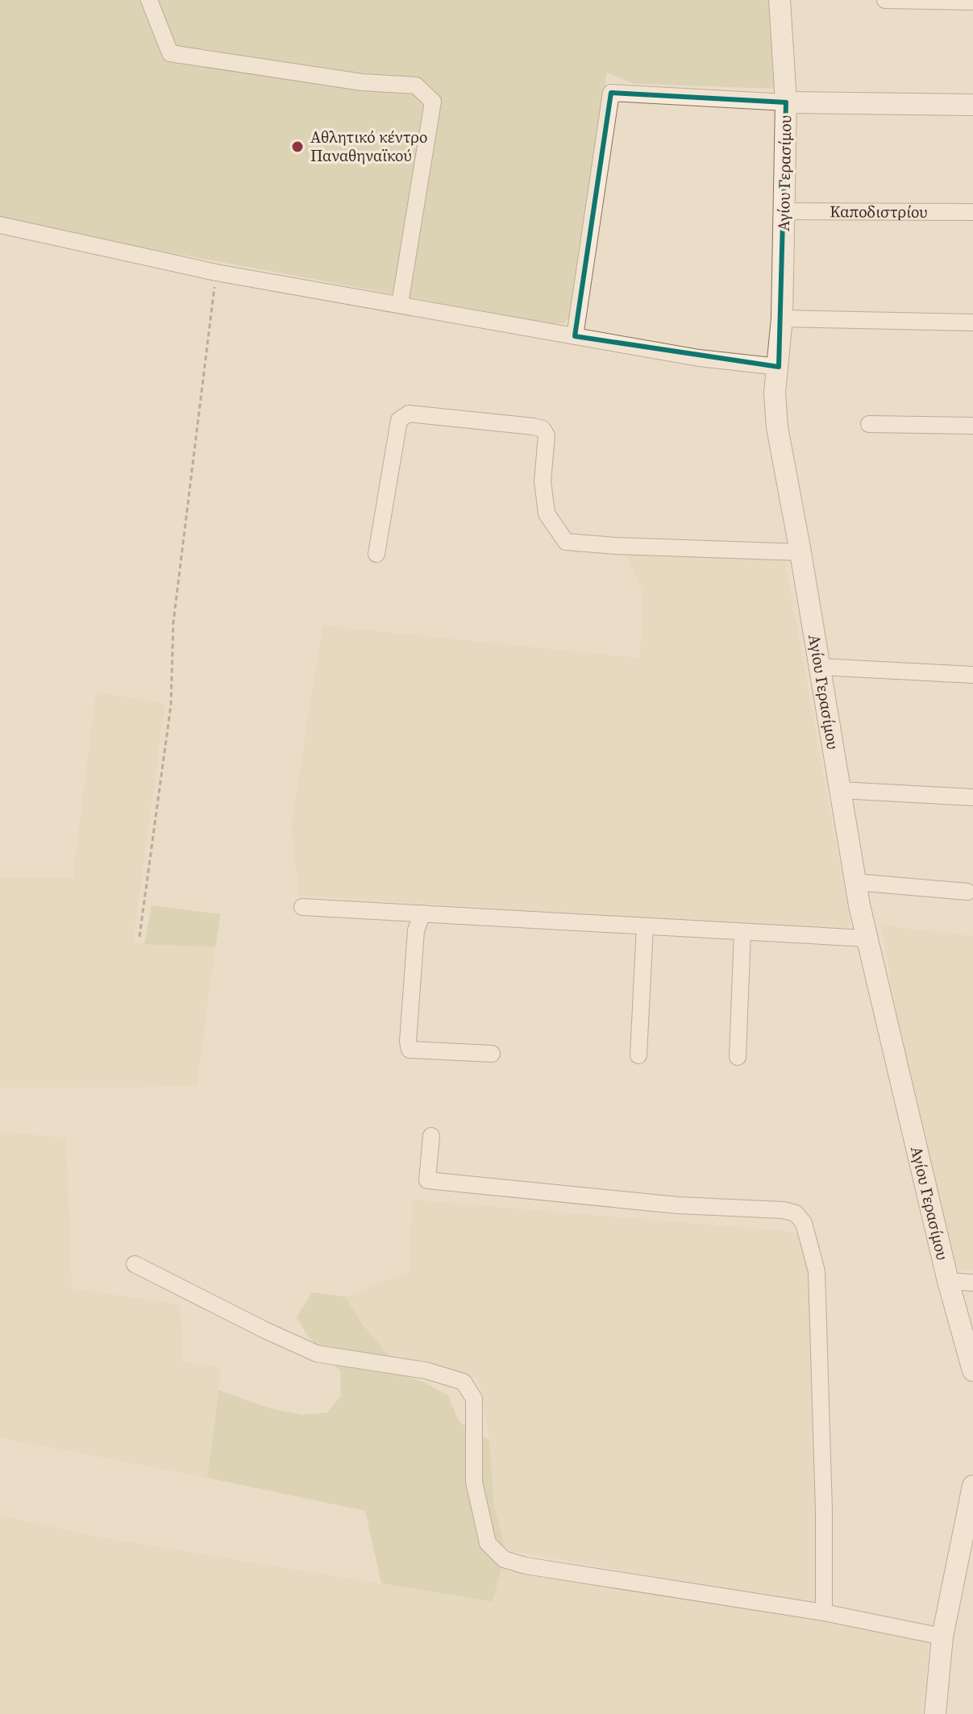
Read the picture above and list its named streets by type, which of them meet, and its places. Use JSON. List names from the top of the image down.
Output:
{
  "streets": {
    "street": ["Αγίου Γερασίμου", "Καποδιστρίου"]
  },
  "crossings": [
    ["Αγίου Γερασίμου", "Καποδιστρίου"]
  ],
  "places": ["Αθλητικό κέντρο Παναθηναϊκού"]
}
